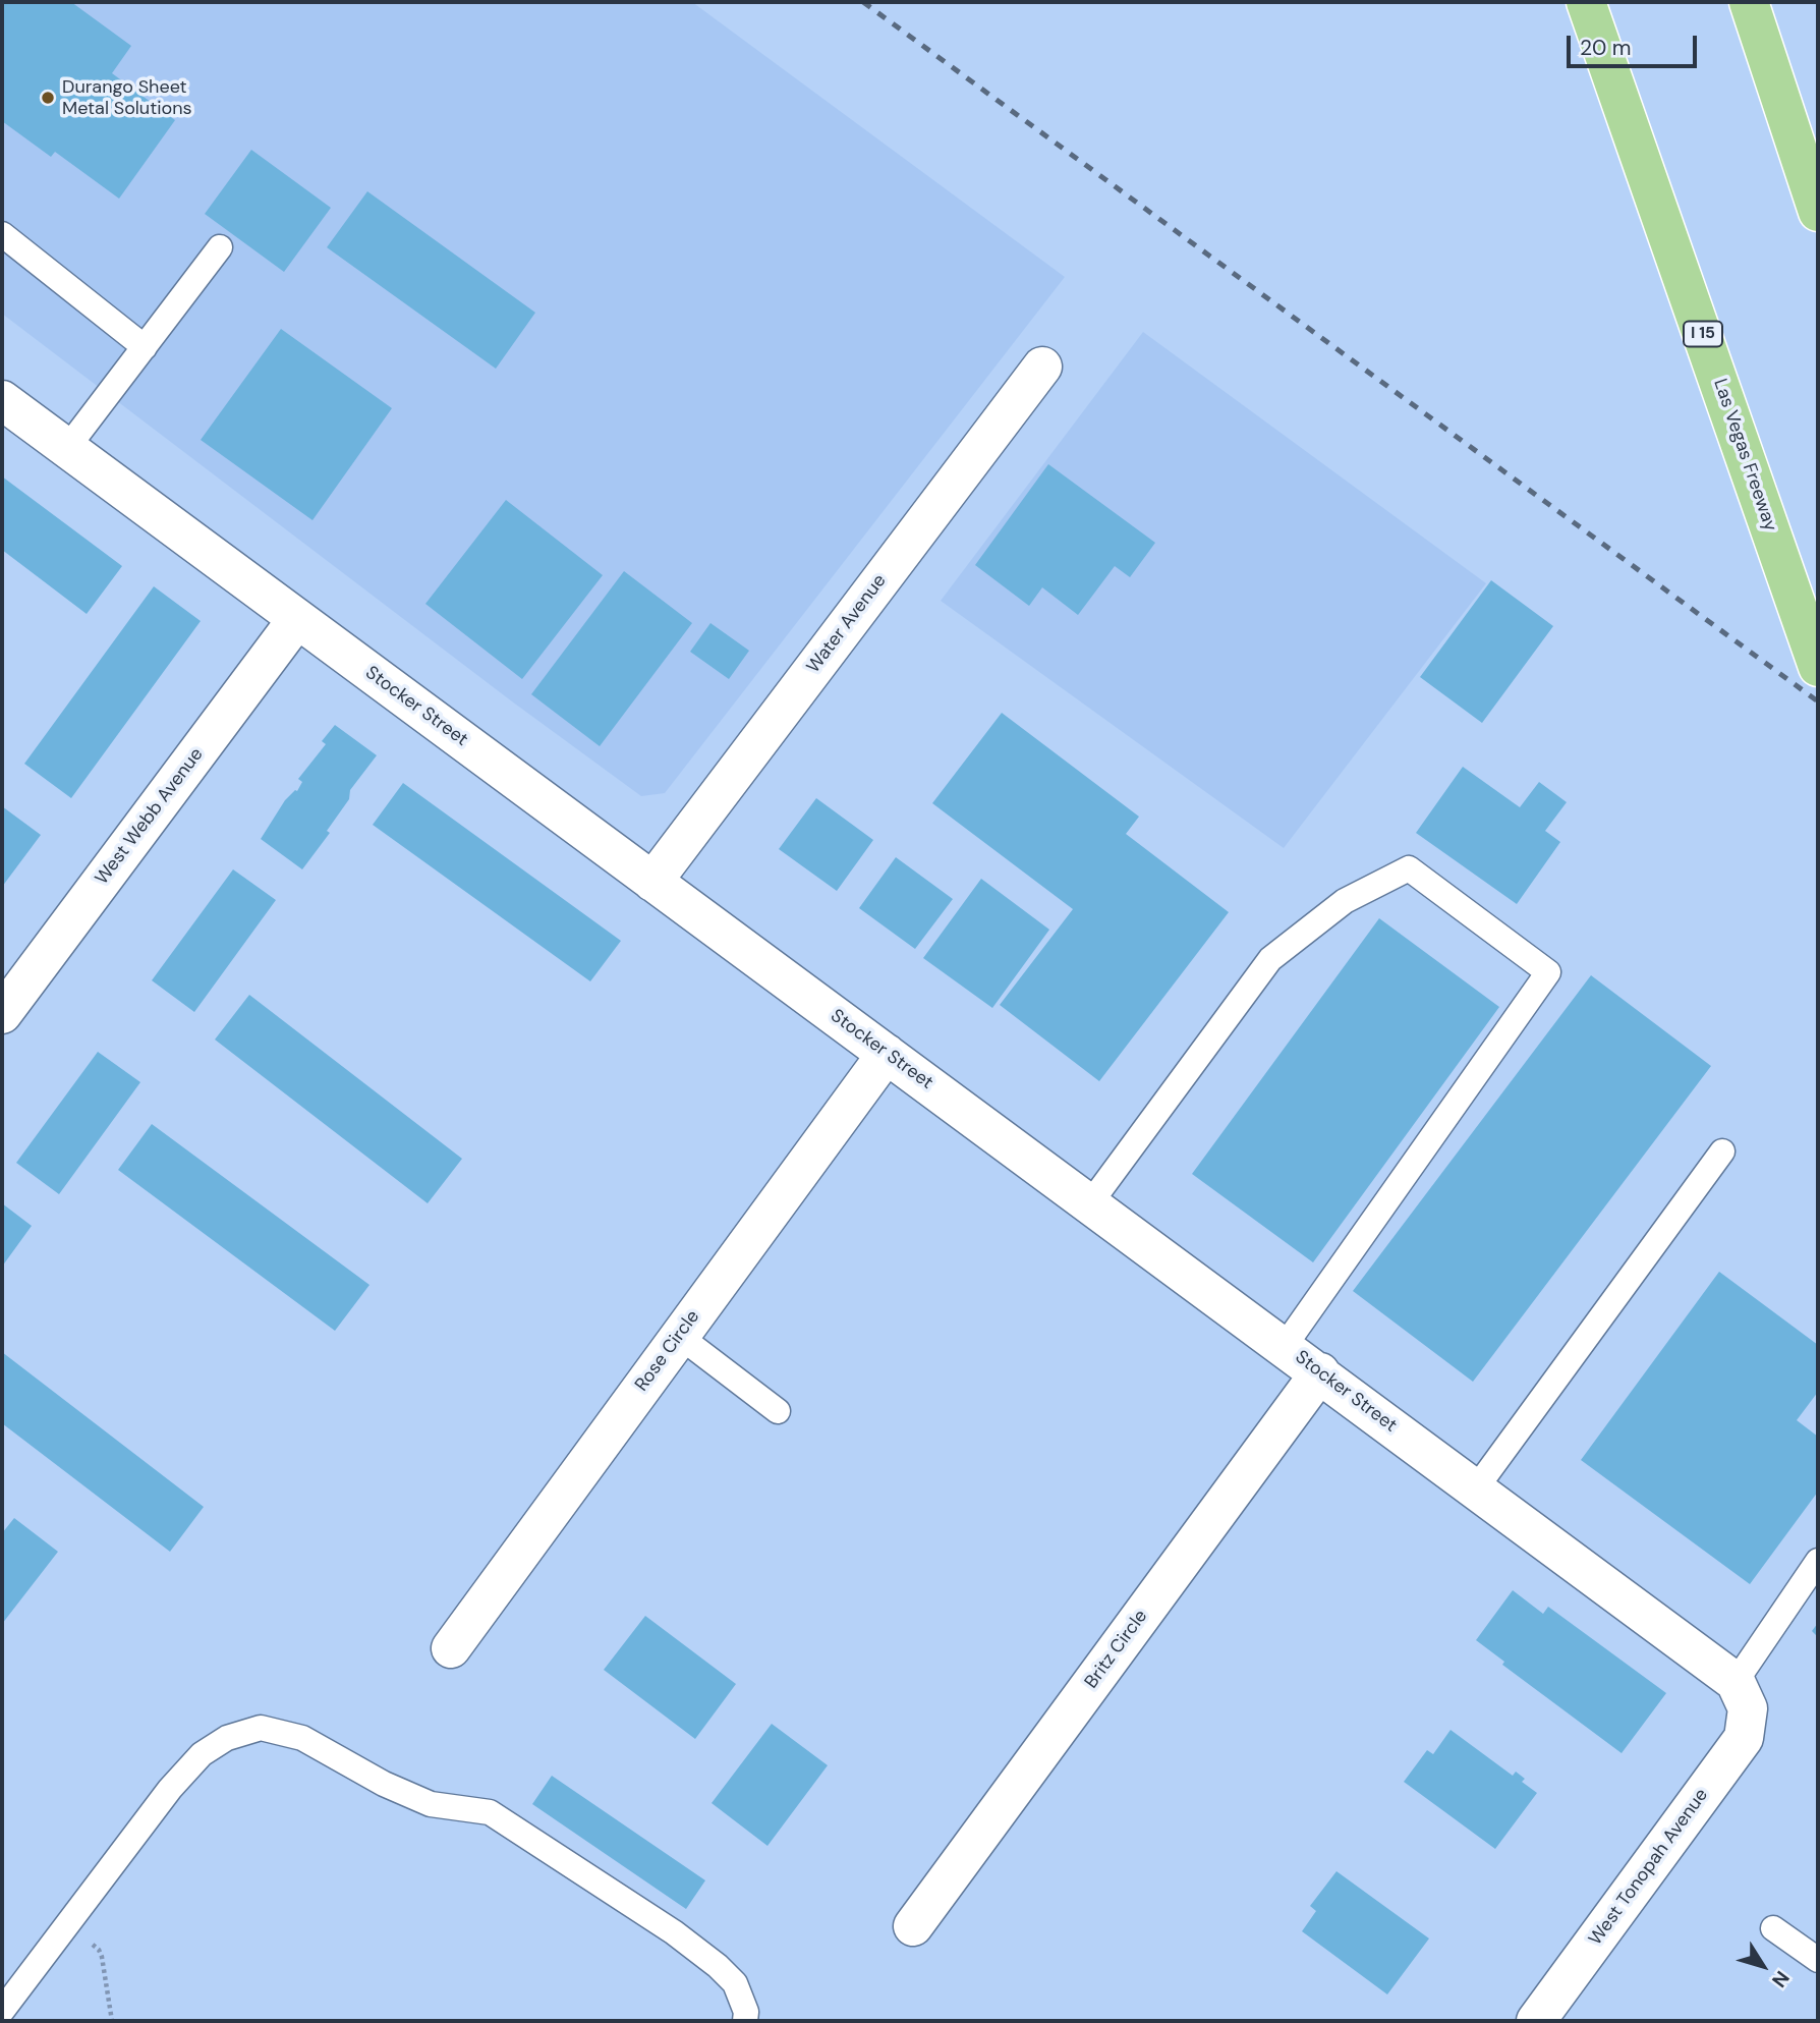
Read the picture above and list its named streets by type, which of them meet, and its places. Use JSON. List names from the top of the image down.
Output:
{
  "streets": {
    "highway": ["I 15", "Las Vegas Freeway"],
    "street": [
      "Water Avenue",
      "Stocker Street",
      "West Webb Avenue",
      "Rose Circle",
      "Britz Circle",
      "West Tonopah Avenue"
    ]
  },
  "crossings": [
    ["Water Avenue", "Stocker Street"],
    ["Stocker Street", "West Webb Avenue"],
    ["Stocker Street", "Rose Circle"],
    ["Stocker Street", "Britz Circle"],
    ["Stocker Street", "West Tonopah Avenue"]
  ],
  "places": ["Durango Sheet Metal Solutions"],
  "scale_bar": "20 m",
  "north": "bottom right"
}
